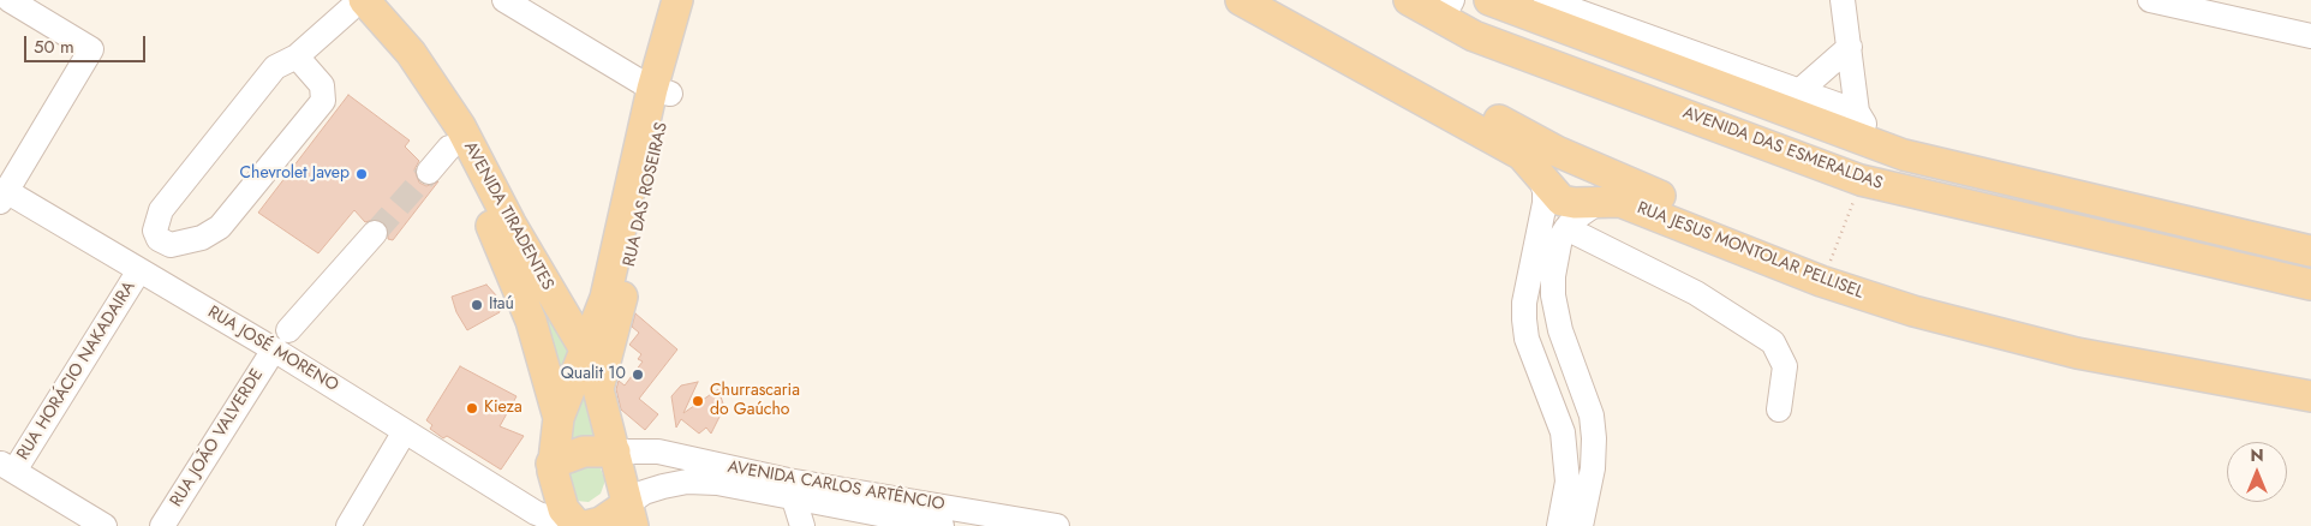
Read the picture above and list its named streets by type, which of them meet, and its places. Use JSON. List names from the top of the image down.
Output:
{
  "streets": {
    "main road": [
      "AVENIDA DAS ESMERALDAS",
      "RUA DAS ROSEIRAS",
      "AVENIDA TIRADENTES",
      "RUA JESUS MONTOLAR PELLISEL"
    ],
    "street": [
      "RUA JOSÉ MORENO",
      "RUA HORÁCIO NAKADAIRA",
      "RUA JOÃO VALVERDE",
      "AVENIDA CARLOS ARTÊNCIO"
    ]
  },
  "crossings": [
    ["RUA DAS ROSEIRAS", "AVENIDA TIRADENTES"],
    ["AVENIDA TIRADENTES", "AVENIDA CARLOS ARTÊNCIO"],
    ["RUA JOSÉ MORENO", "RUA HORÁCIO NAKADAIRA"],
    ["RUA JOSÉ MORENO", "RUA JOÃO VALVERDE"]
  ],
  "places": [
    "Chevrolet Javep",
    "Itaú",
    "Qualit 10",
    "Churrascaria do Gaúcho",
    "Kieza"
  ],
  "scale_bar": "50 m",
  "north": "top"
}
